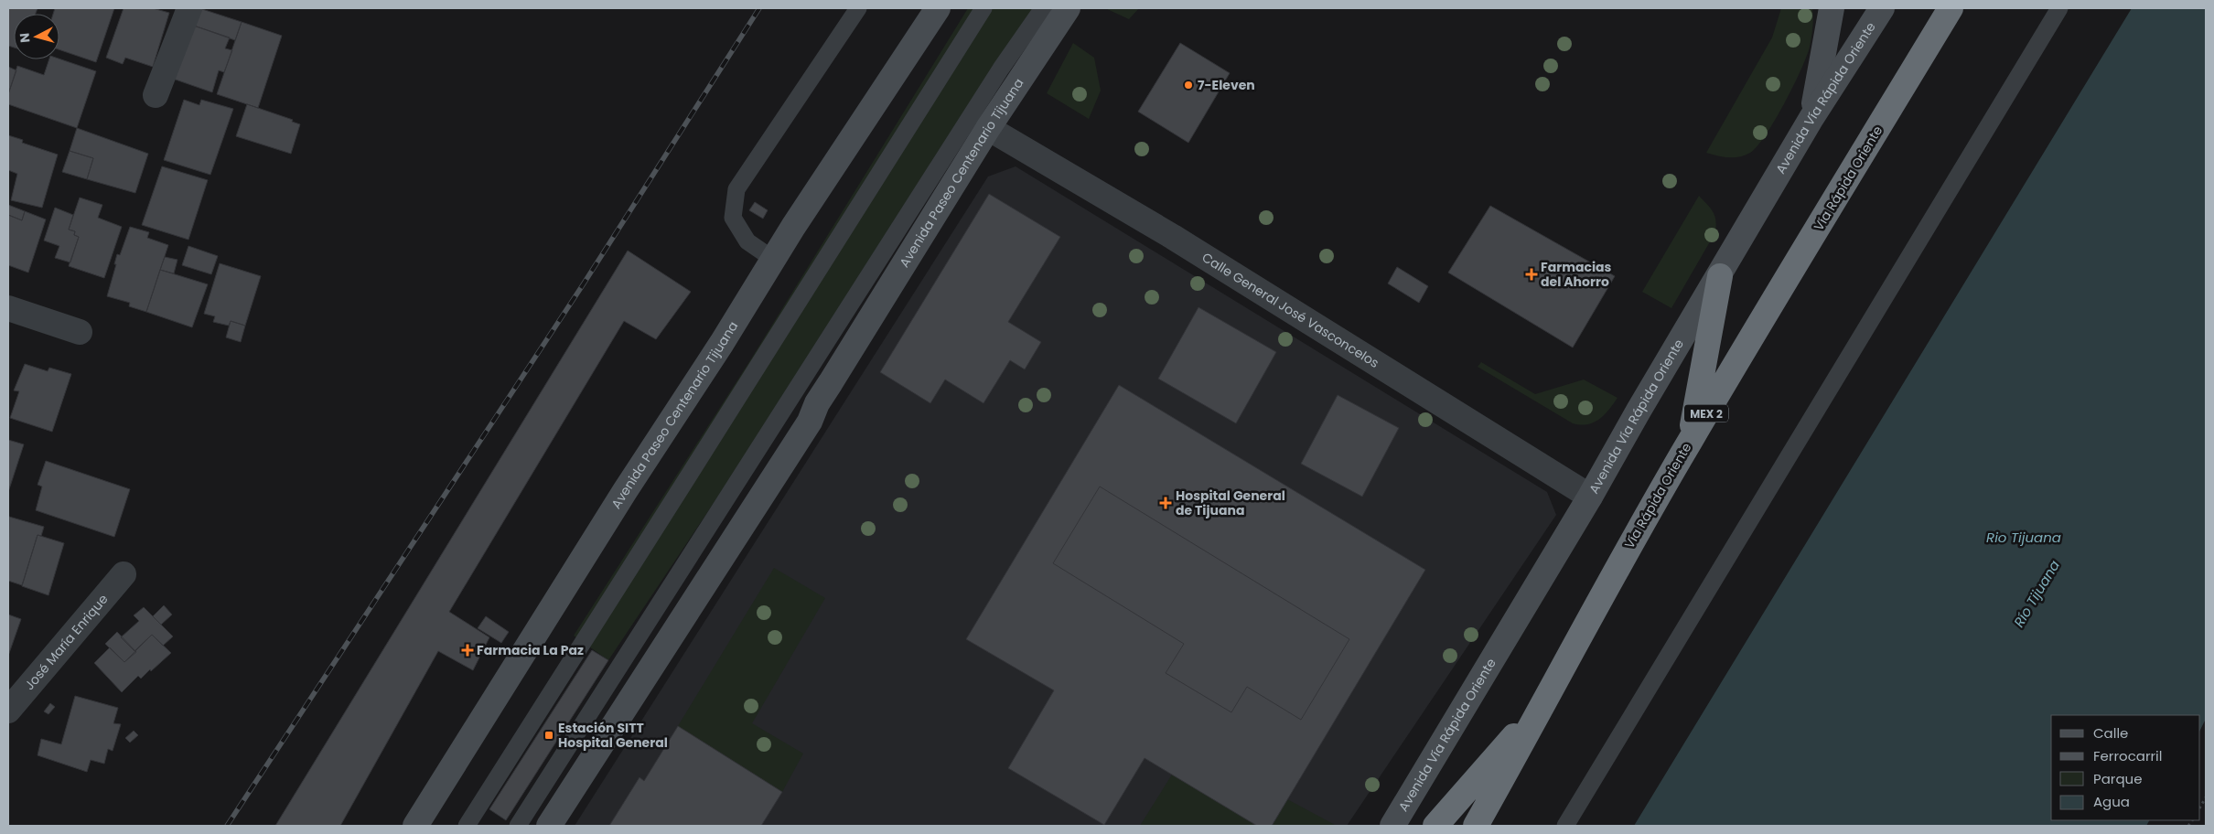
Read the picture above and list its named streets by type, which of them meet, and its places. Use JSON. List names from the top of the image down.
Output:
{
  "streets": {
    "highway": ["Vía Rápida Oriente", "MEX 2"],
    "main road": ["Avenida Vía Rápida Oriente", "Avenida Paseo Centenario Tijuana"],
    "street": ["Calle General José Vasconcelos", "José María Enrique"]
  },
  "crossings": [
    ["Avenida Vía Rápida Oriente", "Calle General José Vasconcelos"],
    ["Avenida Paseo Centenario Tijuana", "Calle General José Vasconcelos"]
  ],
  "water": ["Rio Tijuana", "Río Tijuana"],
  "places": {
    "other": ["7-Eleven"],
    "health": ["Farmacias del Ahorro", "Hospital General de Tijuana", "Farmacia La Paz"],
    "transit": ["Estación SITT Hospital General"]
  },
  "legend": [
    "Calle",
    "Ferrocarril",
    "Parque",
    "Agua"
  ],
  "north": "left"
}
